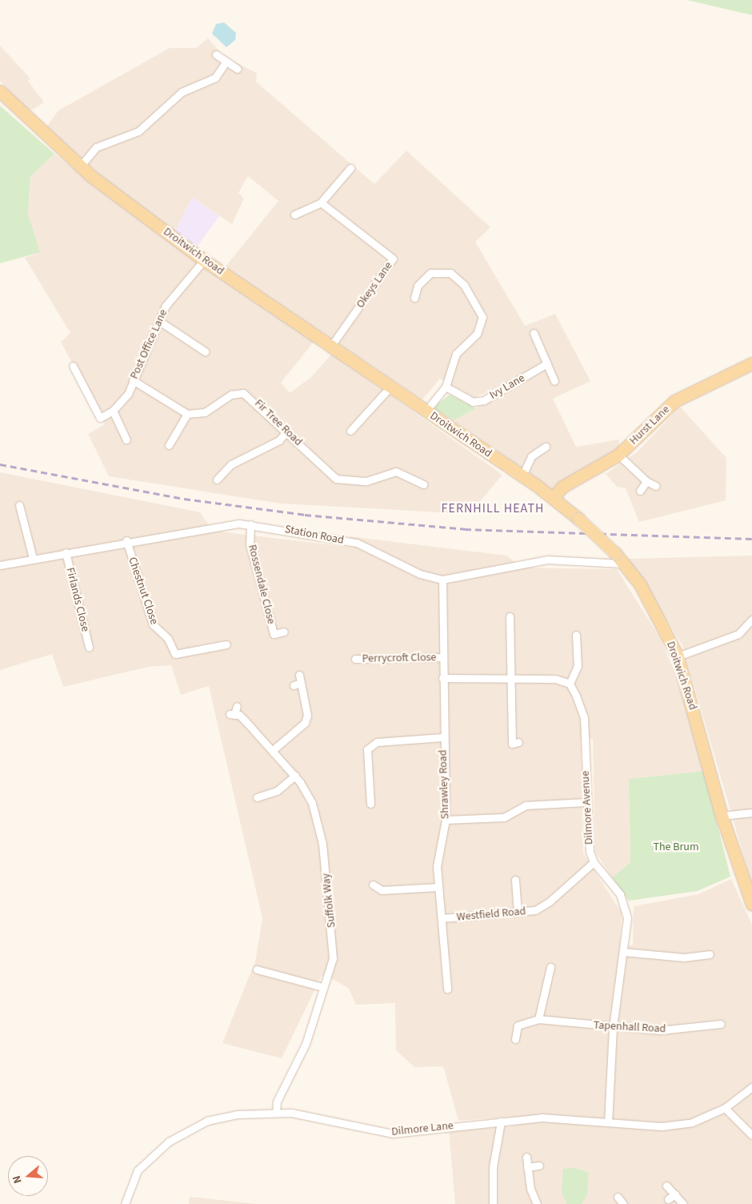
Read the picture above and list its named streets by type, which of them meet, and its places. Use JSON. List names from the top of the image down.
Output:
{
  "streets": {
    "main road": ["Droitwich Road", "Hurst Lane"],
    "street": [
      "Okeys Lane",
      "Post Office Lane",
      "Ivy Lane",
      "Fir Tree Road",
      "Station Road",
      "Rossendale Close",
      "Chestnut Close",
      "Firlands Close",
      "Perrycroft Close",
      "Shrawley Road",
      "Dilmore Avenue",
      "Suffolk Way",
      "Westfield Road",
      "Tapenhall Road",
      "Dilmore Lane"
    ]
  },
  "crossings": [
    ["Droitwich Road", "Okeys Lane"],
    ["Droitwich Road", "Post Office Lane"],
    ["Droitwich Road", "Hurst Lane"],
    ["Droitwich Road", "Station Road"],
    ["Station Road", "Rossendale Close"],
    ["Station Road", "Chestnut Close"],
    ["Station Road", "Firlands Close"],
    ["Station Road", "Shrawley Road"],
    ["Perrycroft Close", "Shrawley Road"],
    ["Shrawley Road", "Westfield Road"],
    ["Dilmore Avenue", "Westfield Road"],
    ["Dilmore Avenue", "Tapenhall Road"],
    ["Dilmore Avenue", "Dilmore Lane"],
    ["Suffolk Way", "Dilmore Lane"]
  ],
  "districts": ["FERNHILL HEATH"],
  "parks": ["The Brum"],
  "north": "left"
}
